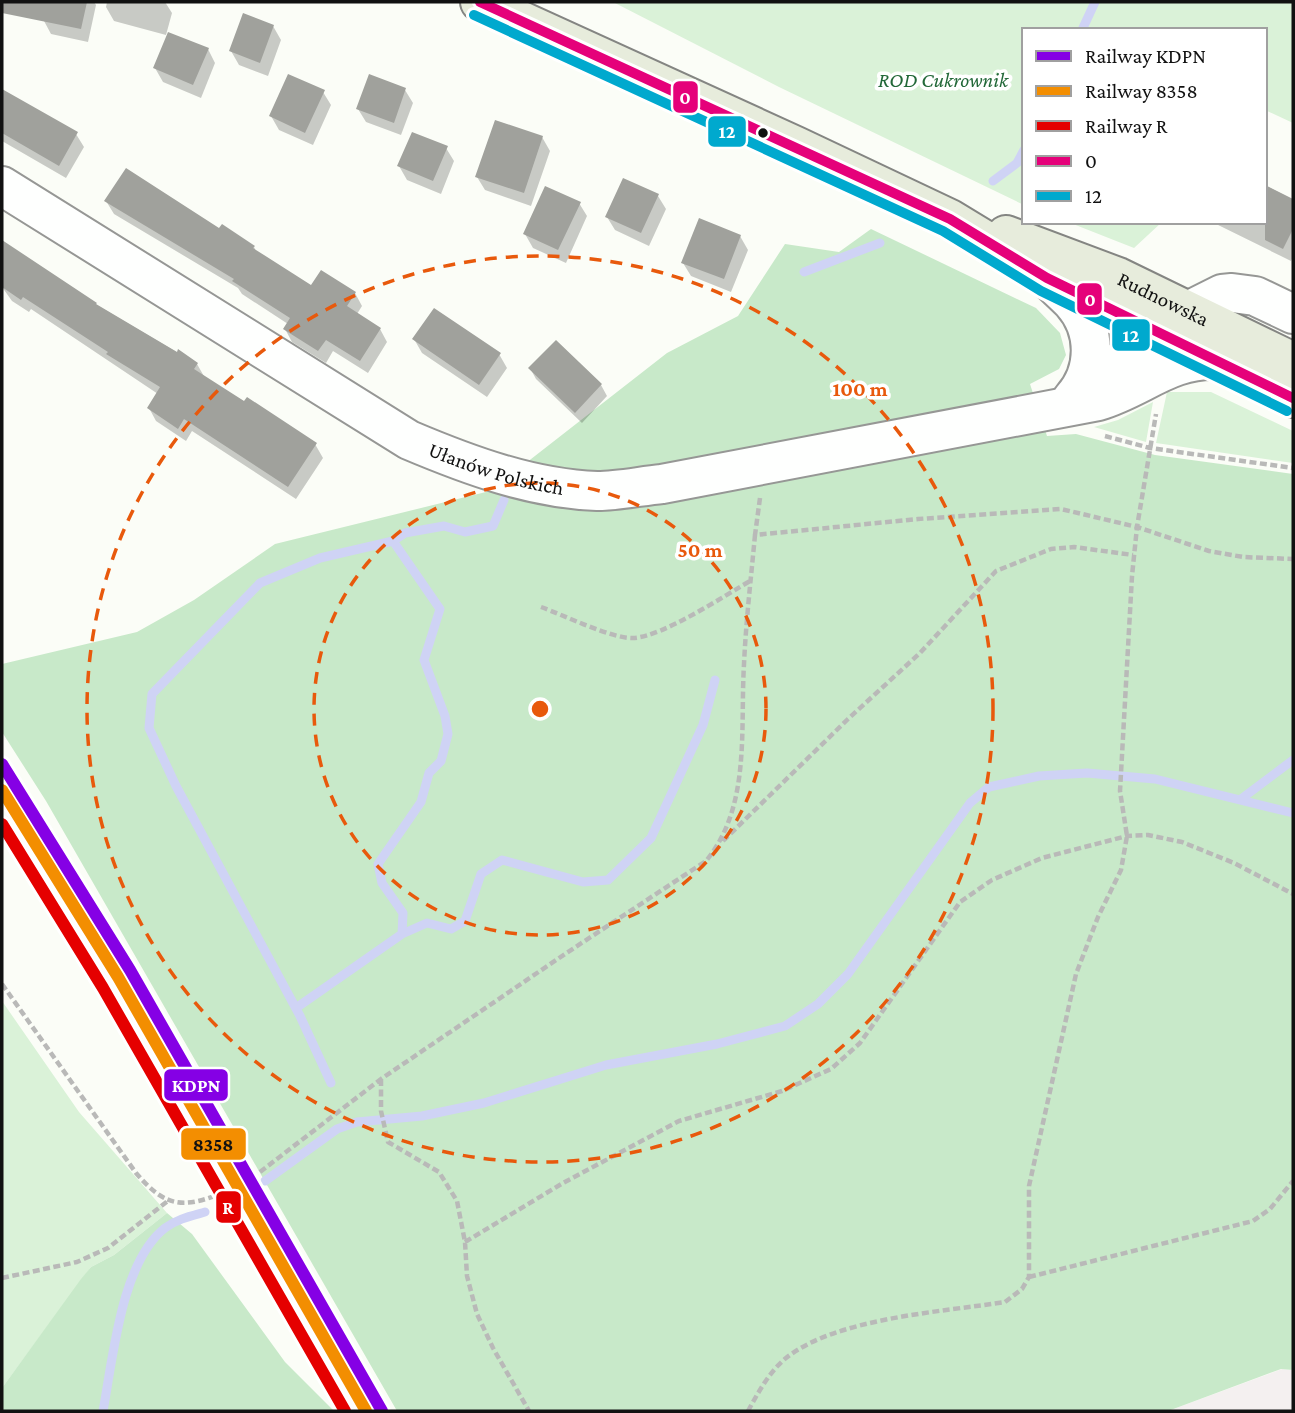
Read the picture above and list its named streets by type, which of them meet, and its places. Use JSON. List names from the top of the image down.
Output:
{
  "streets": {
    "main road": ["Rudnowska"],
    "street": ["Ułanów Polskich"]
  },
  "crossings": [
    ["Rudnowska", "Ułanów Polskich"]
  ],
  "parks": ["ROD Cukrownik"],
  "lines": [
    "transit line 0",
    "transit line 12",
    "rail line KDPN",
    "rail line 8358",
    "rail line R"
  ],
  "legend": [
    "Railway KDPN",
    "Railway 8358",
    "Railway R",
    "0",
    "12"
  ],
  "rings": ["100 m", "50 m"]
}
